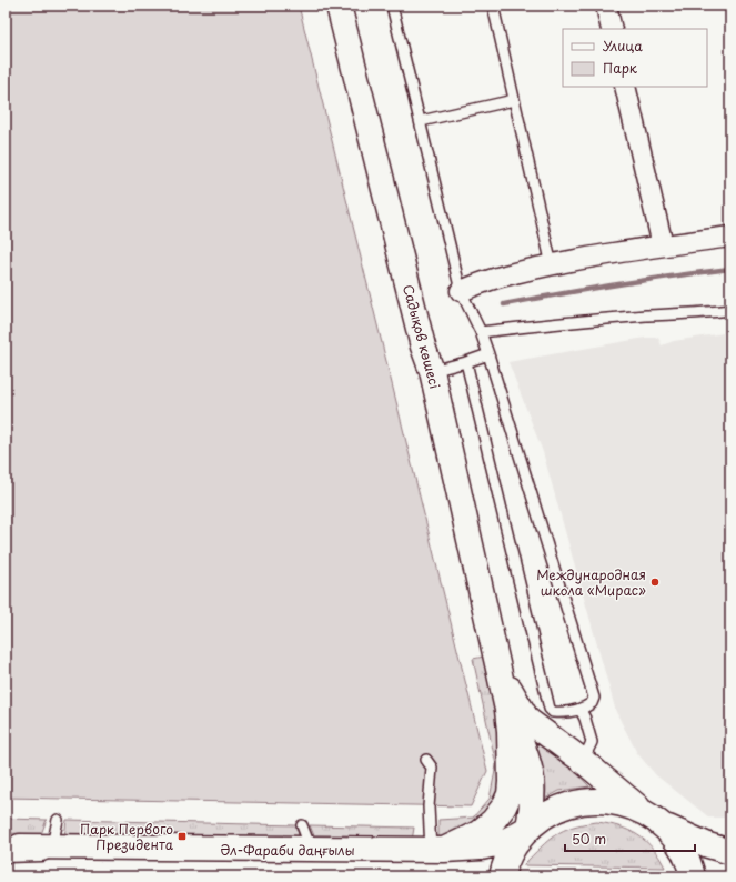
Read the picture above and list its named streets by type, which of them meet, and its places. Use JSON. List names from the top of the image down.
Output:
{
  "streets": {
    "street": ["Садықов көшесі", "Әл-Фараби даңғылы"]
  },
  "places": {
    "other": ["Международная школа «Мирас»"],
    "transit": ["Парк Первого Президента"]
  },
  "legend": ["Улица", "Парк"],
  "scale_bar": "50 m"
}
